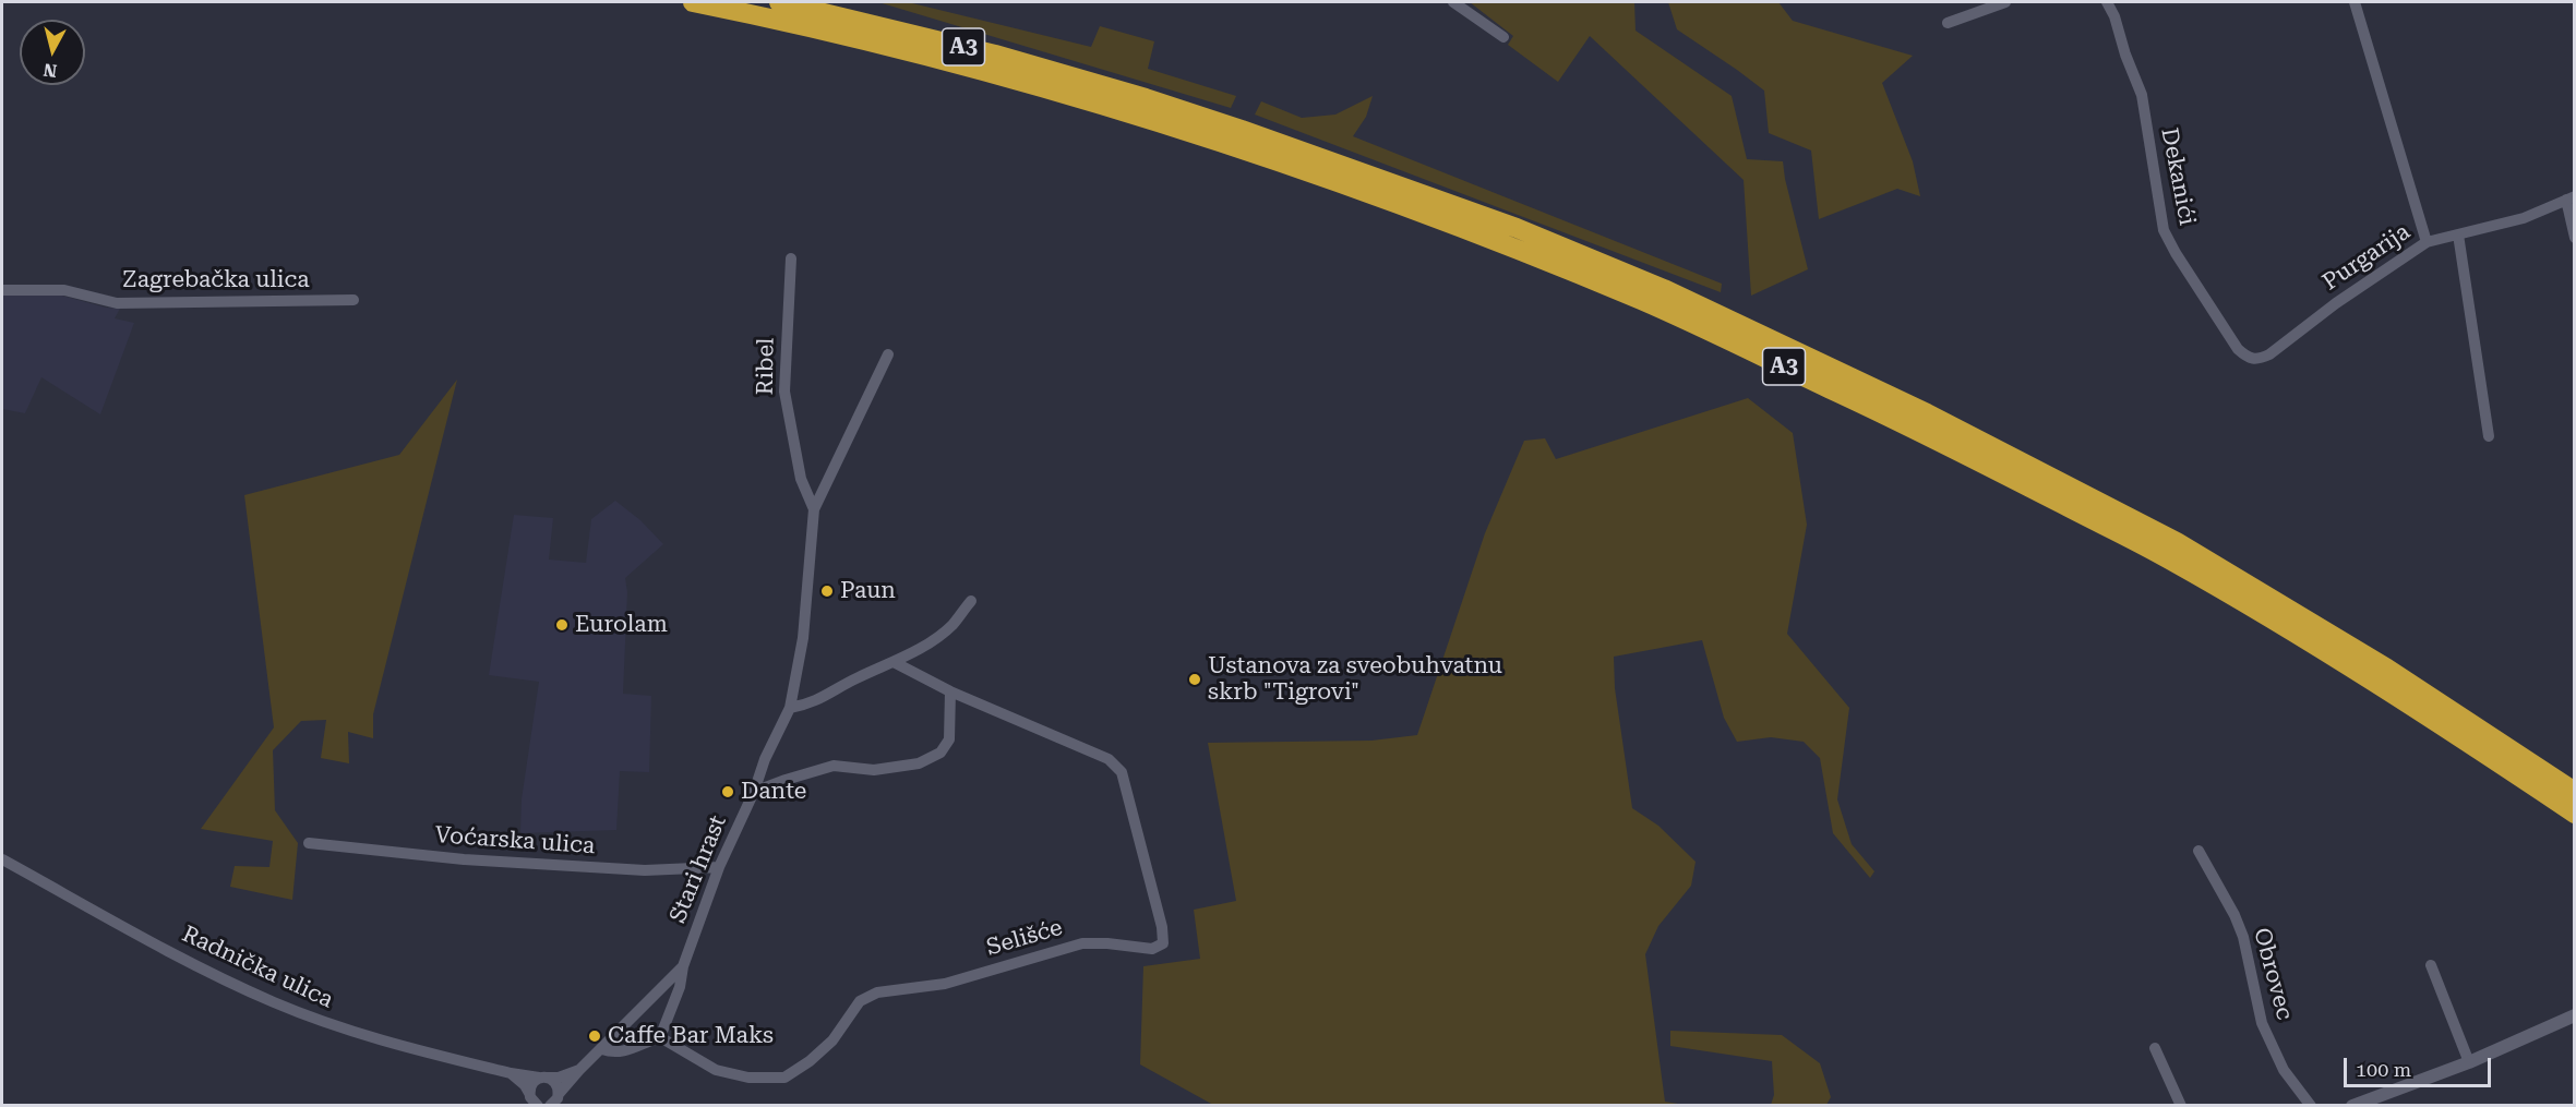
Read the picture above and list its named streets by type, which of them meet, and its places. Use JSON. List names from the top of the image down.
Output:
{
  "streets": {
    "highway": ["A3"],
    "street": [
      "Dekanići",
      "Purgarija",
      "Zagrebačka ulica",
      "Ribel",
      "Voćarska ulica",
      "Stari hrast",
      "Selišće",
      "Radnička ulica",
      "Obrovec"
    ]
  },
  "crossings": [
    ["Dekanići", "Purgarija"],
    ["Ribel", "Stari hrast"],
    ["Voćarska ulica", "Stari hrast"],
    ["Stari hrast", "Radnička ulica"]
  ],
  "places": [
    "Paun",
    "Eurolam",
    "Ustanova za sveobuhvatnu skrb \"Tigrovi\"",
    "Dante",
    "Caffe Bar Maks"
  ],
  "scale_bar": "100 m",
  "north": "bottom"
}
